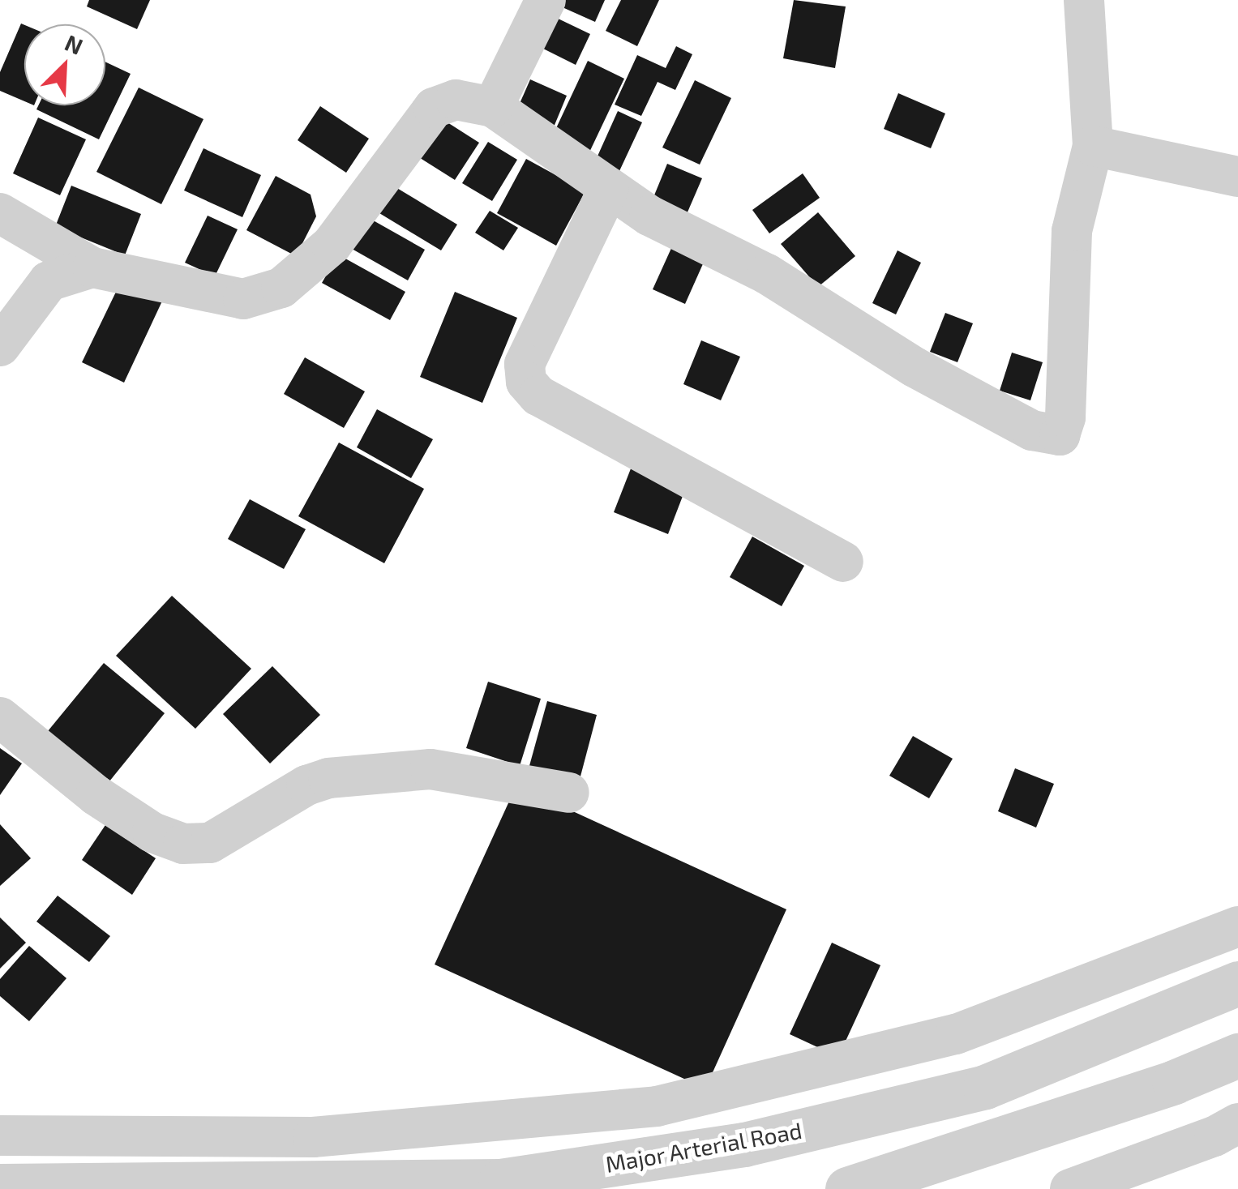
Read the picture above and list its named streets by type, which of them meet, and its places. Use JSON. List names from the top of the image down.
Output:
{
  "streets": {
    "street": ["Major Arterial Road"]
  },
  "north": "top right"
}
